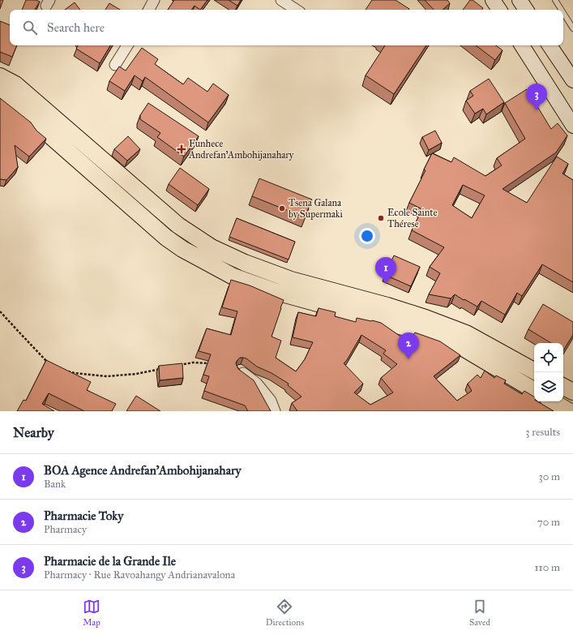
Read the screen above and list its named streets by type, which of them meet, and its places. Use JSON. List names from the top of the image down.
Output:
{
  "places": {
    "health": ["Funhece Andrefan'Ambohijanahary"],
    "other": ["Tsena Galana by Supermaki", "Ecole Sainte Thérese"]
  },
  "page": {
    "search": "Search here",
    "pins": ["3", "1", "2"],
    "heading": ["Nearby", "3 results"],
    "list": [
      {
        "mark": "1",
        "name": "BOA Agence Andrefan'Ambohijanahary",
        "note": "Bank",
        "value": "30 m"
      },
      {
        "mark": "2",
        "name": "Pharmacie Toky",
        "note": "Pharmacy",
        "value": "70 m"
      },
      {
        "mark": "3",
        "name": "Pharmacie de la Grande Ile",
        "note": "Pharmacy · Rue Ravoahangy Andrianavalona",
        "value": "110 m"
      }
    ],
    "nav": ["Map", "Directions", "Saved"]
  }
}
